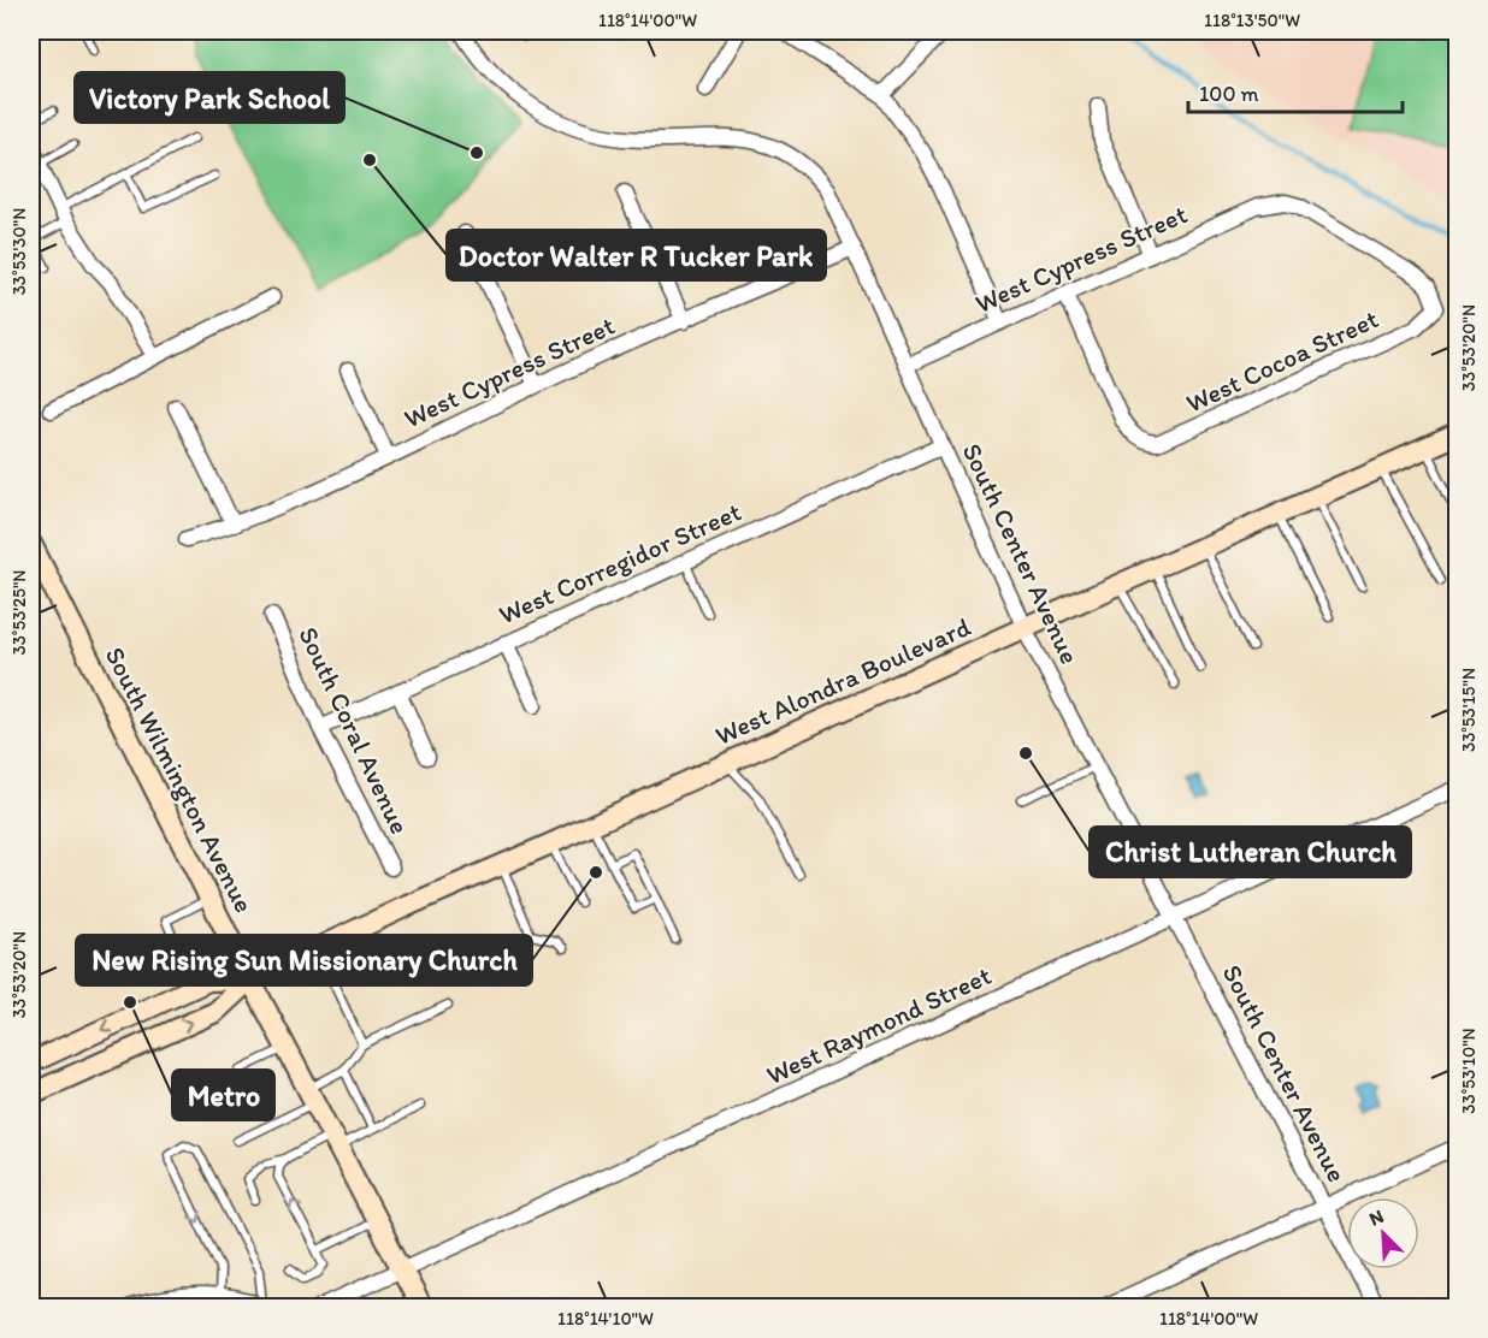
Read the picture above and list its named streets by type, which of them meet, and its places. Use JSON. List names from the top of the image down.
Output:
{
  "streets": {
    "main road": ["West Alondra Boulevard", "South Wilmington Avenue"],
    "street": [
      "West Cypress Street",
      "West Cocoa Street",
      "South Center Avenue",
      "West Corregidor Street",
      "South Coral Avenue",
      "West Raymond Street"
    ]
  },
  "crossings": [
    ["West Cypress Street", "West Cocoa Street"],
    ["West Cypress Street", "South Center Avenue"],
    ["South Center Avenue", "West Corregidor Street"],
    ["South Center Avenue", "West Alondra Boulevard"],
    ["South Center Avenue", "West Raymond Street"],
    ["West Corregidor Street", "South Coral Avenue"],
    ["West Alondra Boulevard", "South Wilmington Avenue"],
    ["South Wilmington Avenue", "West Raymond Street"]
  ],
  "places": [
    "Victory Park School",
    "Doctor Walter R Tucker Park",
    "Christ Lutheran Church",
    "New Rising Sun Missionary Church",
    "Metro"
  ],
  "scale_bar": "100 m",
  "north": "top left",
  "coordinates": [
    "118°14'00\"W",
    "118°13'50\"W",
    "33°53'30\"N",
    "33°53'20\"N",
    "33°53'25\"N",
    "33°53'15\"N",
    "33°53'10\"N",
    "118°14'10\"W"
  ]
}
